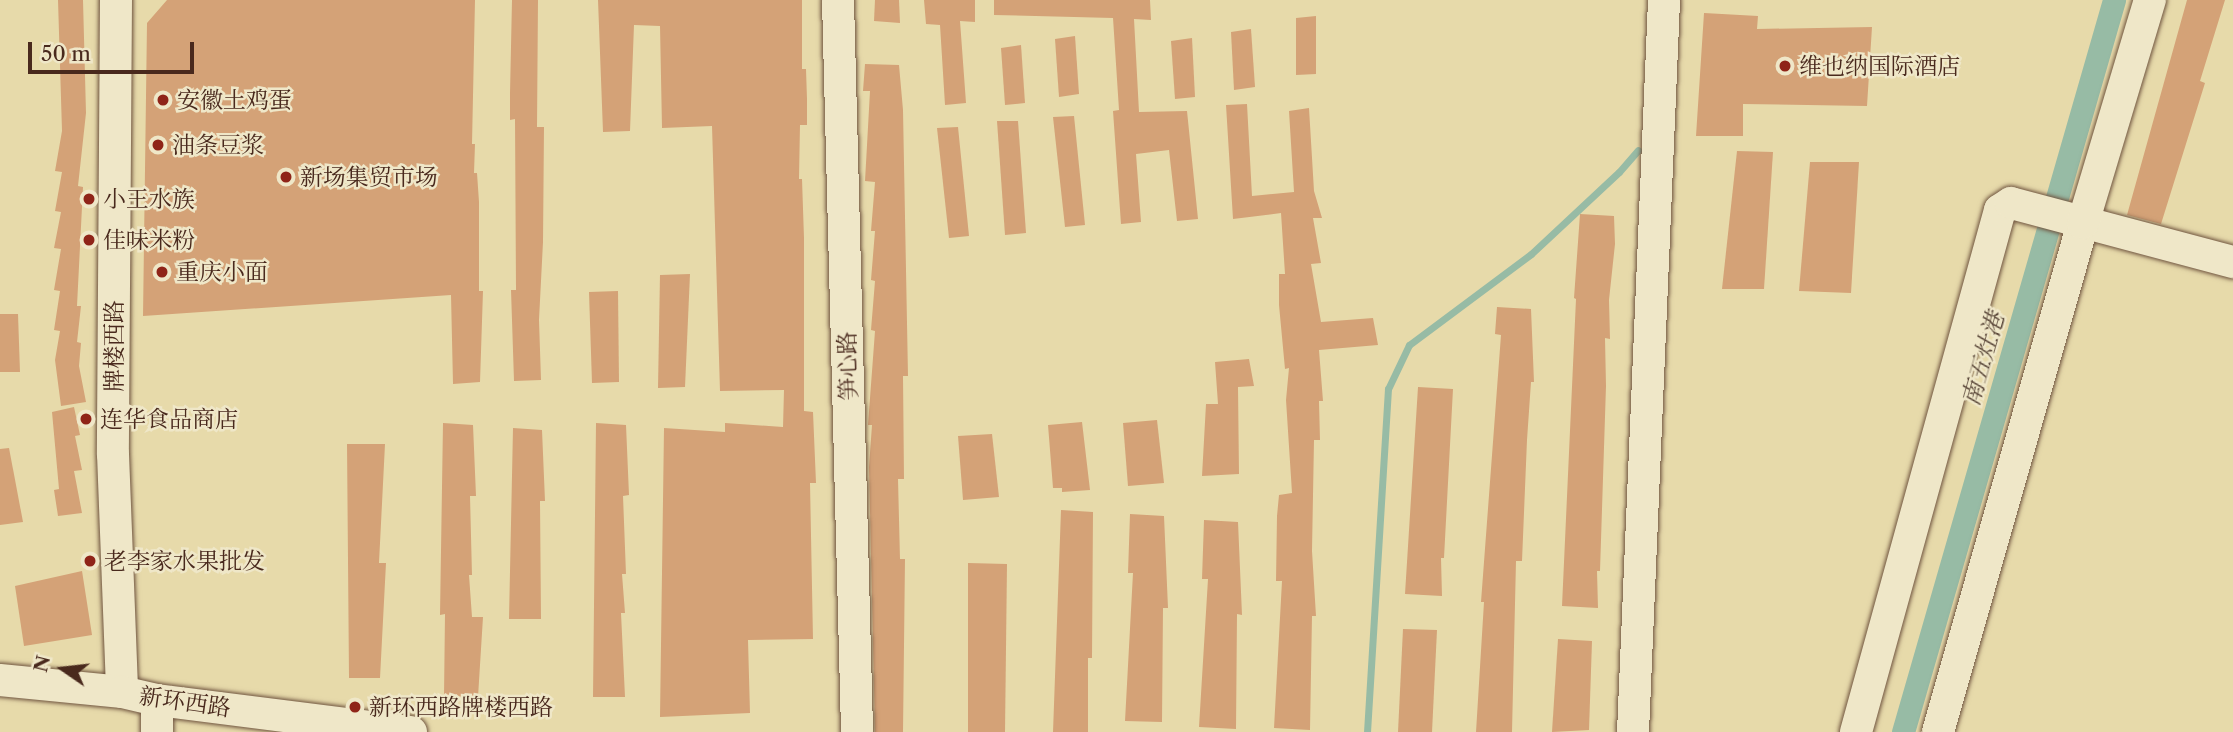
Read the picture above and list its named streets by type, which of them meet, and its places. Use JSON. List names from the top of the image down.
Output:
{
  "streets": {
    "street": ["牌楼西路", "笋心路", "新环西路"]
  },
  "crossings": [
    ["牌楼西路", "新环西路"]
  ],
  "water": ["南五灶港"],
  "places": [
    "维也纳国际酒店",
    "安徽土鸡蛋",
    "油条豆浆",
    "新场集贸市场",
    "小王水族",
    "佳味米粉",
    "重庆小面",
    "连华食品商店",
    "老李家水果批发",
    "新环西路牌楼西路"
  ],
  "scale_bar": "50 m",
  "north": "left"
}
